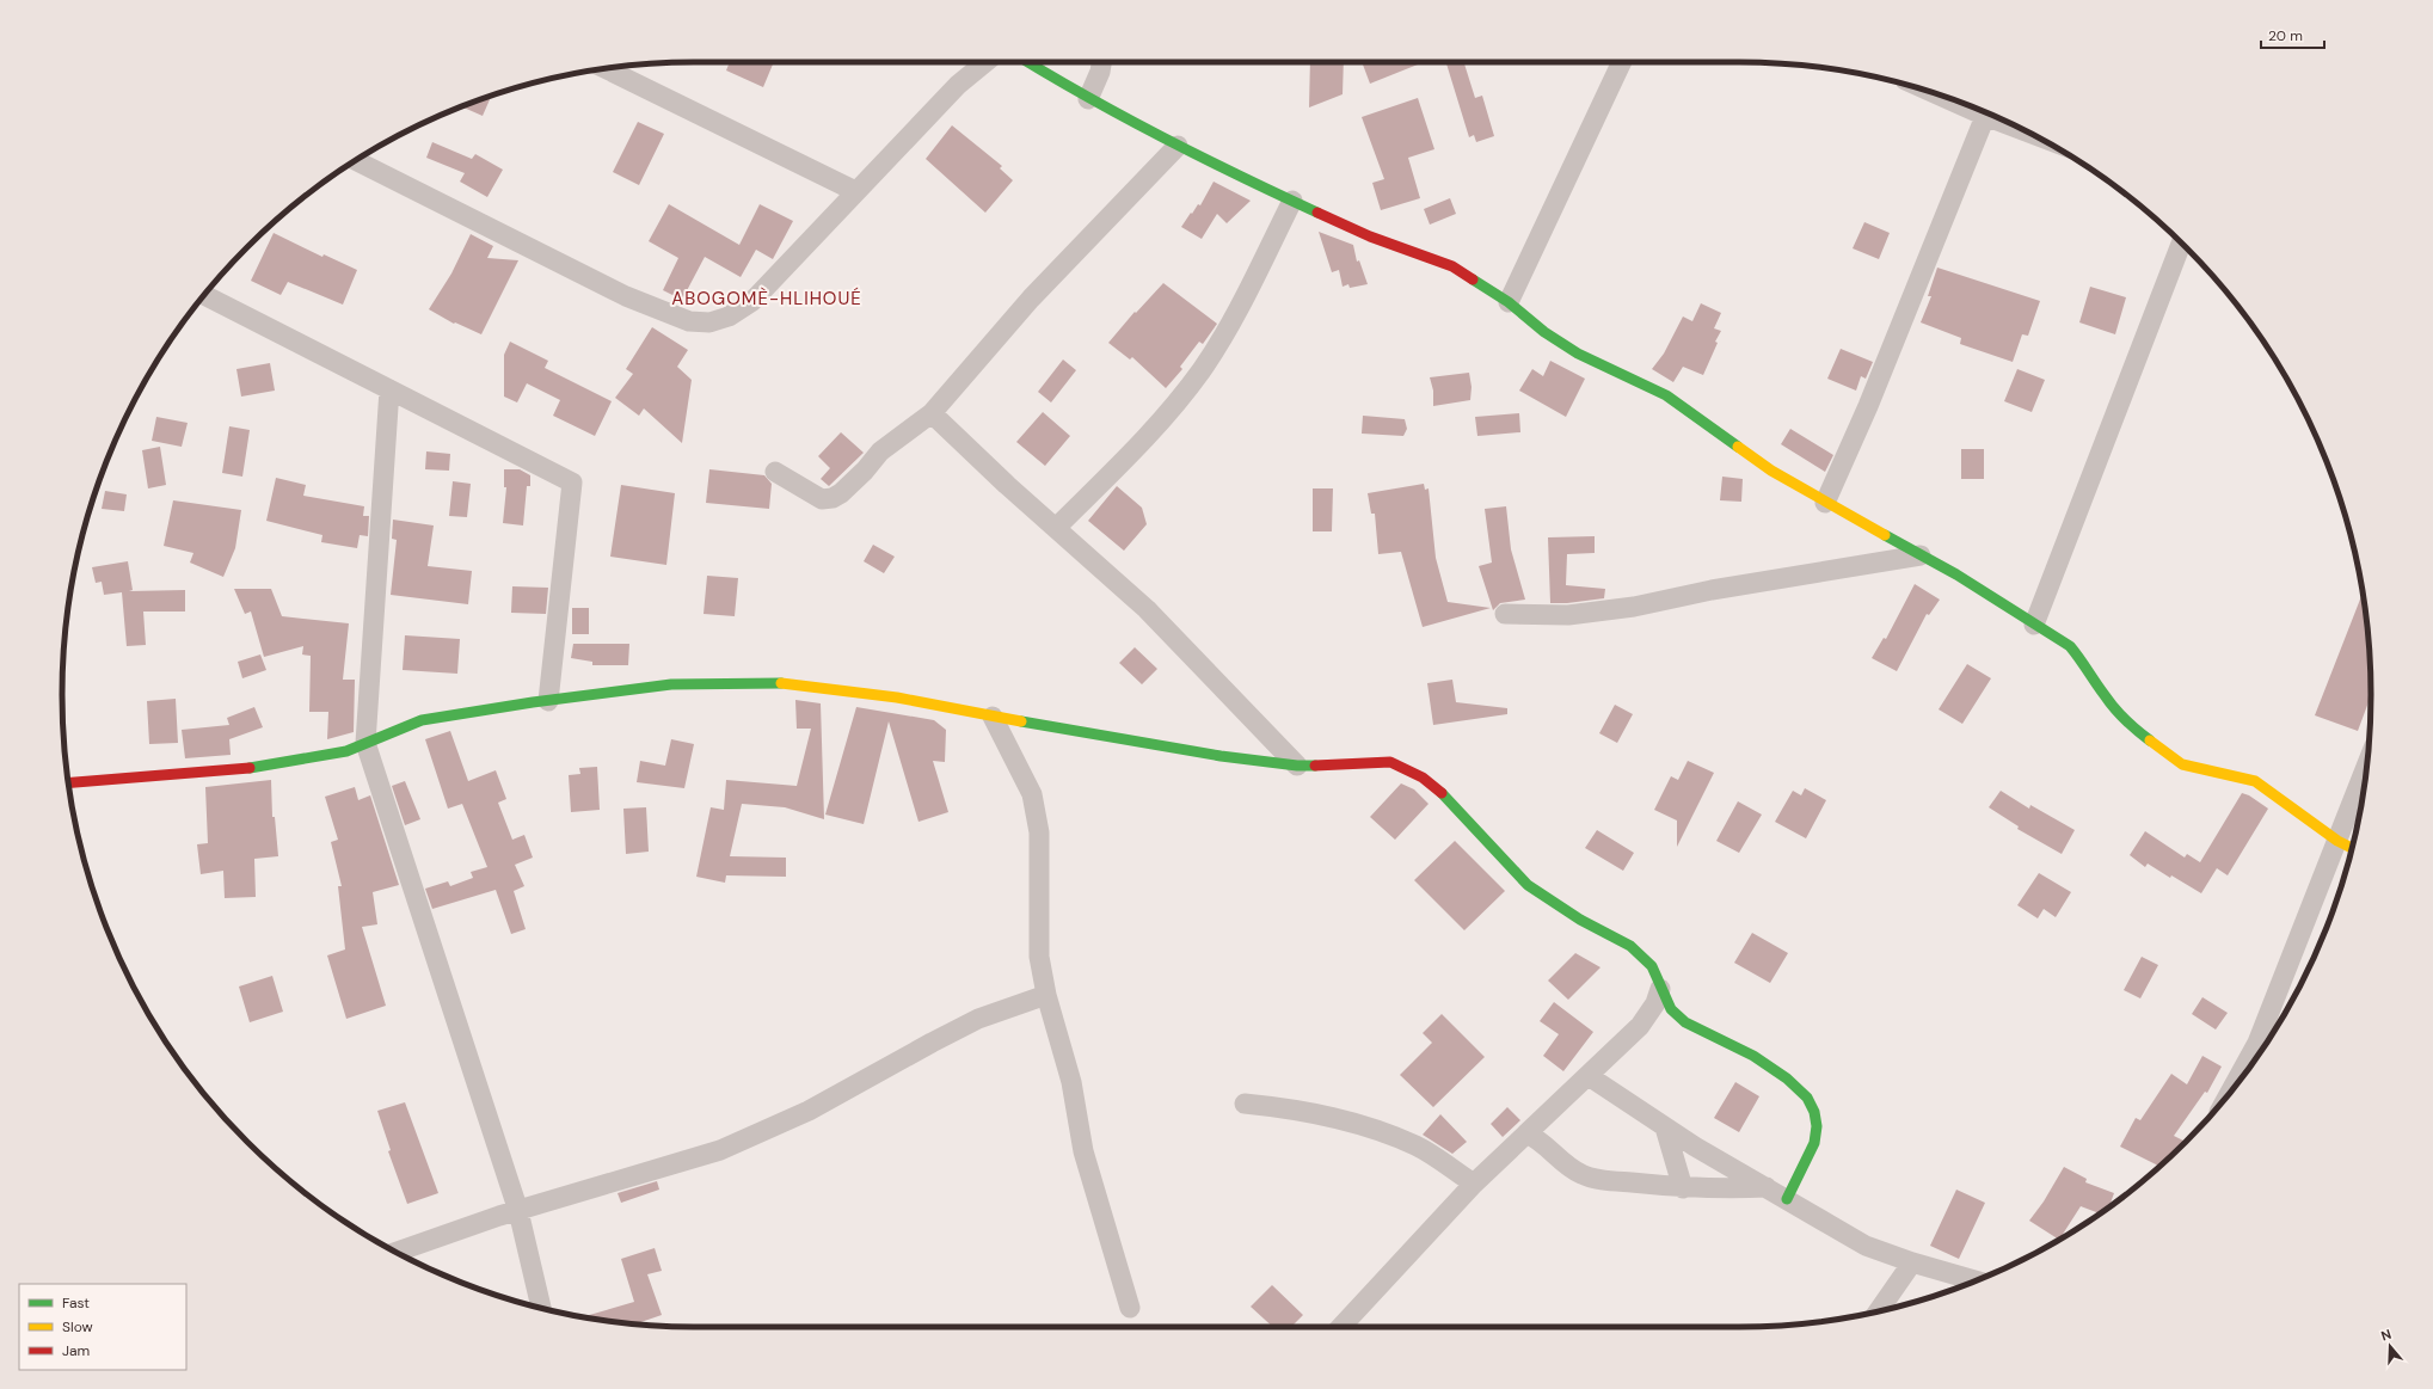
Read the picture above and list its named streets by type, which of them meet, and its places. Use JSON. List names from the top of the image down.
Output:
{
  "districts": ["ABOGOMÈ-HLIHOUÉ"],
  "legend": ["Fast", "Slow", "Jam"],
  "scale_bar": "20 m",
  "north": "top"
}
